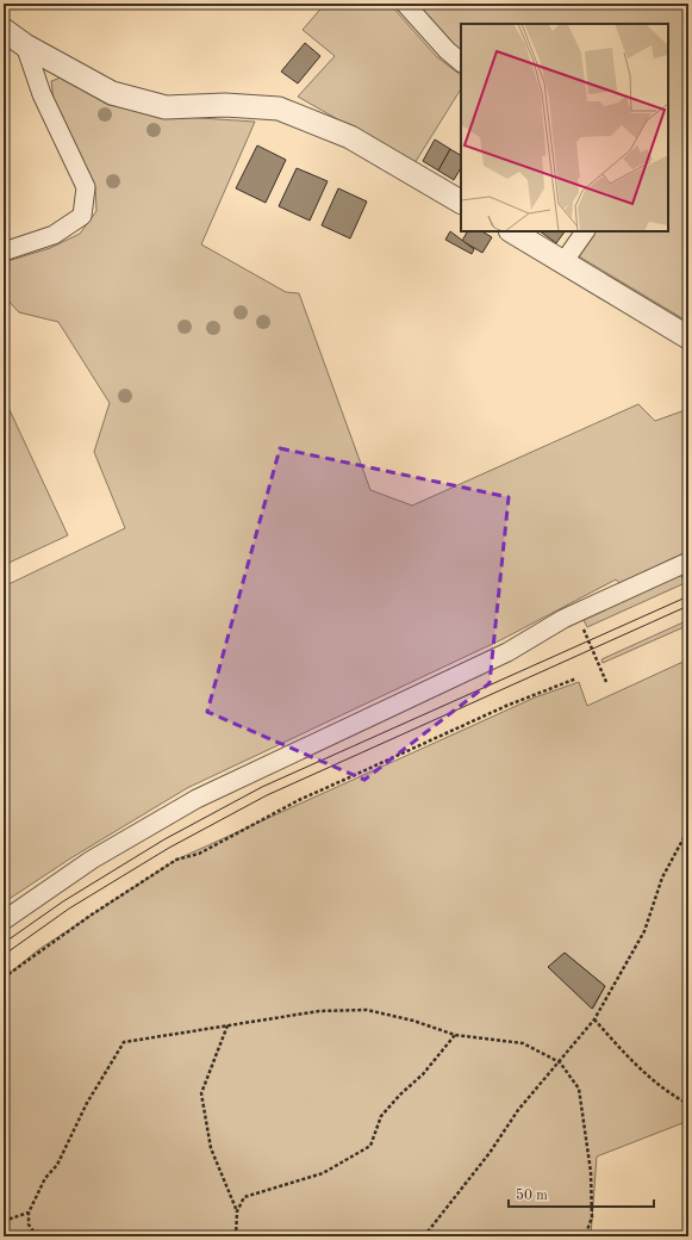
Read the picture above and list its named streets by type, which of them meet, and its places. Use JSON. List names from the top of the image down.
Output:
{
  "scale_bar": "50 m"
}
